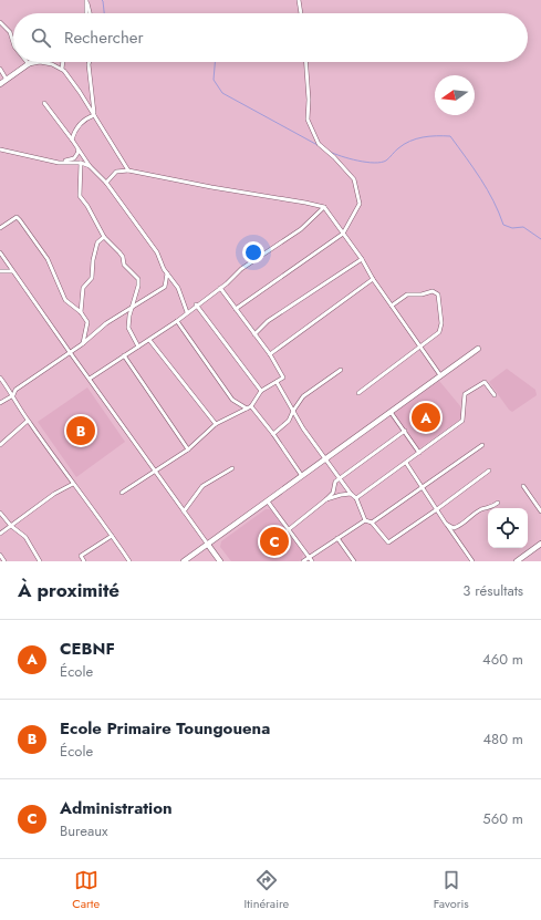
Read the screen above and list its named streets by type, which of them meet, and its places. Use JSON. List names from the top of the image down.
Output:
{
  "north": "left",
  "page": {
    "search": "Rechercher",
    "pins": ["A", "B", "C"],
    "heading": ["À proximité", "3 résultats"],
    "list": [
      {
        "mark": "A",
        "name": "CEBNF",
        "note": "École",
        "value": "460 m"
      },
      {
        "mark": "B",
        "name": "Ecole Primaire Toungouena",
        "note": "École",
        "value": "480 m"
      },
      {
        "mark": "C",
        "name": "Administration",
        "note": "Bureaux",
        "value": "560 m"
      }
    ],
    "nav": ["Carte", "Itinéraire", "Favoris"]
  }
}
